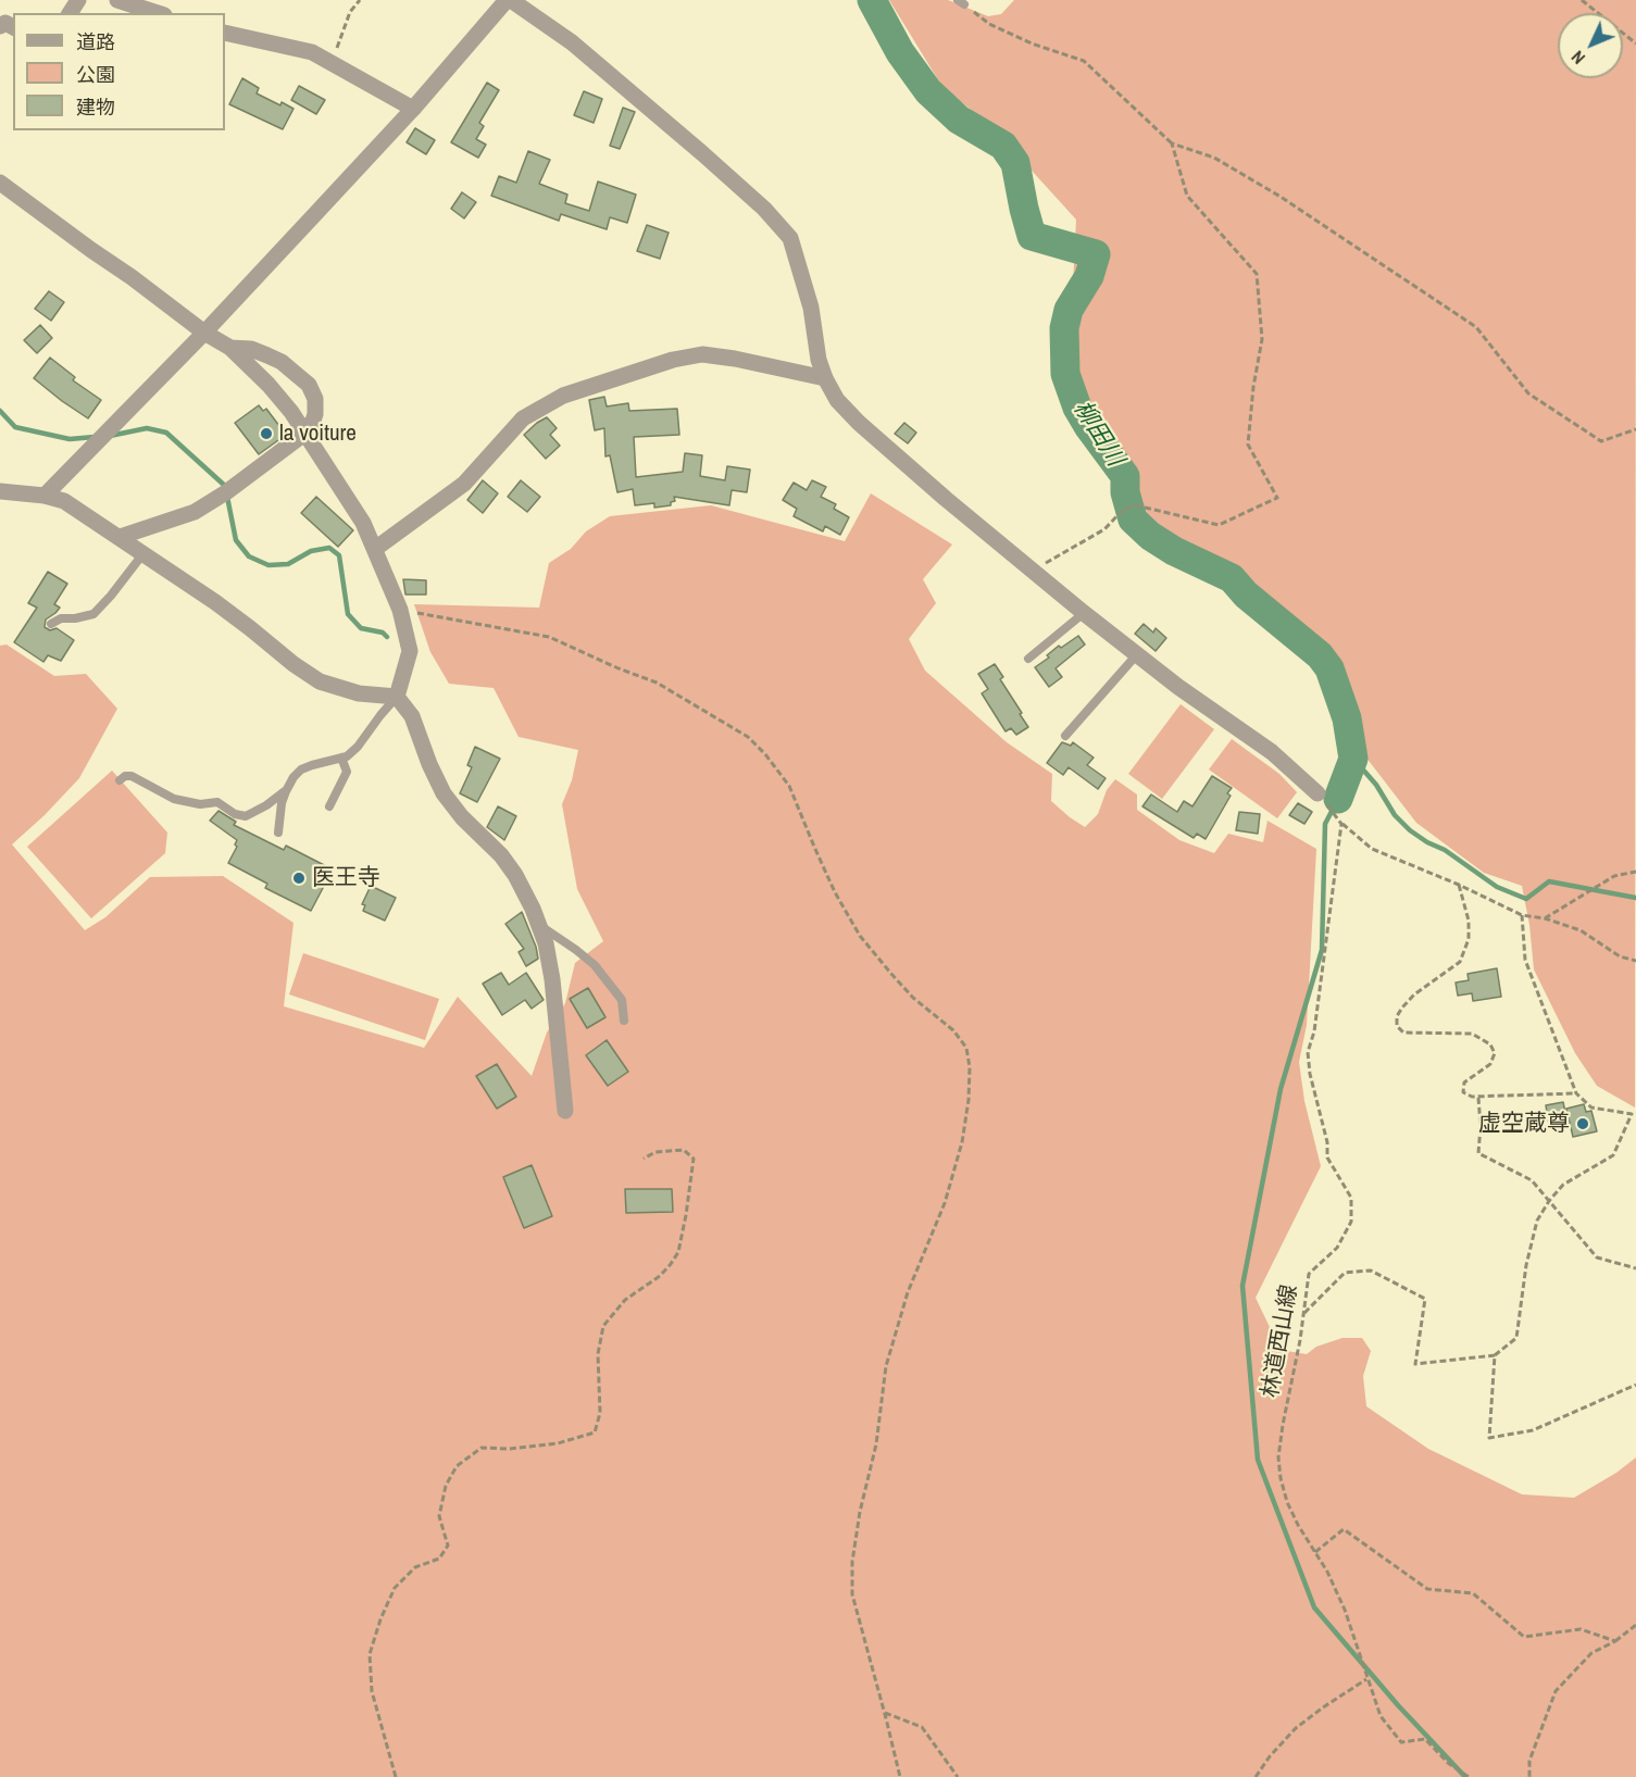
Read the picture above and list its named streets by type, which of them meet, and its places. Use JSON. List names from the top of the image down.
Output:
{
  "streets": {
    "path": ["林道西山線"]
  },
  "water": ["柳田川"],
  "places": ["la voiture", "医王寺", "虚空蔵尊"],
  "legend": ["道路", "公園", "建物"],
  "north": "bottom left"
}
